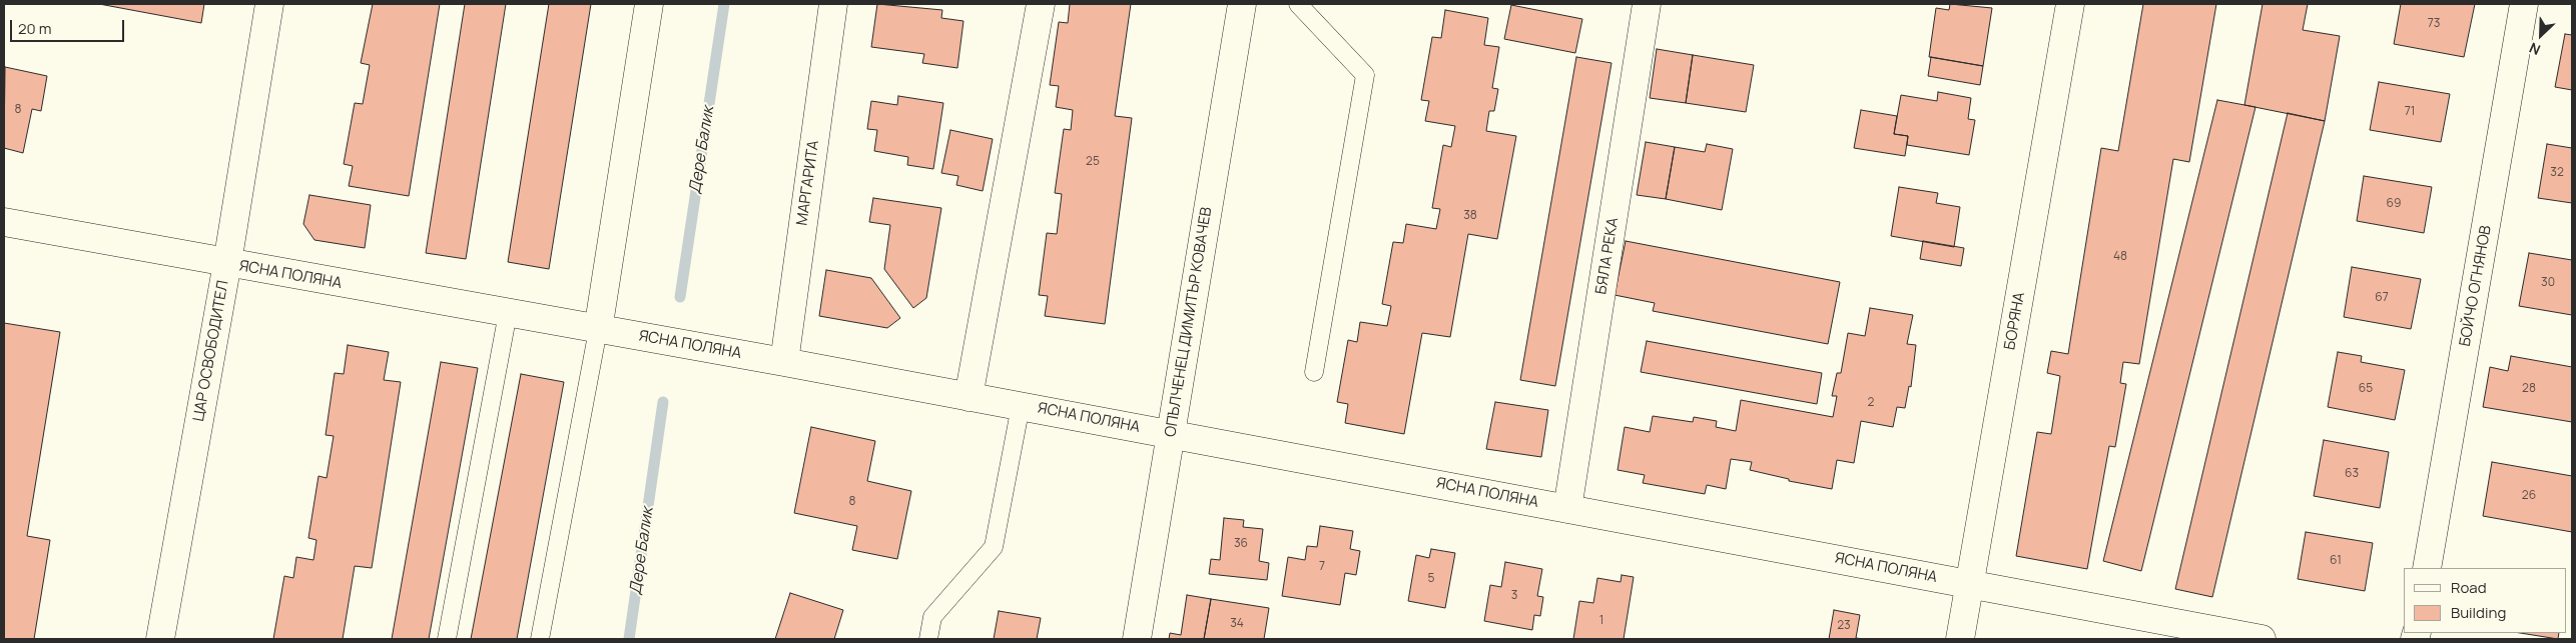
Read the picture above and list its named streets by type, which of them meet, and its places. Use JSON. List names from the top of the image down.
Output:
{
  "streets": {
    "street": [
      "МАРГАРИТА",
      "БЯЛА РЕКА",
      "ЯСНА ПОЛЯНА",
      "БОЙЧО ОГНЯНОВ",
      "БОРЯНА",
      "ОПЪЛЧЕНЕЦ ДИМИТЪР КОВАЧЕВ",
      "ЦАР ОСВОБОДИТЕЛ"
    ]
  },
  "crossings": [
    ["МАРГАРИТА", "ЯСНА ПОЛЯНА"],
    ["БЯЛА РЕКА", "ЯСНА ПОЛЯНА"],
    ["ЯСНА ПОЛЯНА", "БОРЯНА"],
    ["ЯСНА ПОЛЯНА", "ОПЪЛЧЕНЕЦ ДИМИТЪР КОВАЧЕВ"],
    ["ЯСНА ПОЛЯНА", "ЦАР ОСВОБОДИТЕЛ"]
  ],
  "water": ["Дере Балик"],
  "house_numbers": [
    "73",
    "8",
    "71",
    "25",
    "32",
    "69",
    "38",
    "48",
    "30",
    "67",
    "65",
    "28",
    "2",
    "63",
    "26",
    "8",
    "36",
    "61",
    "7",
    "5",
    "3",
    "1",
    "34",
    "23"
  ],
  "legend": ["Road", "Building"],
  "scale_bar": "20 m",
  "north": "bottom left"
}
